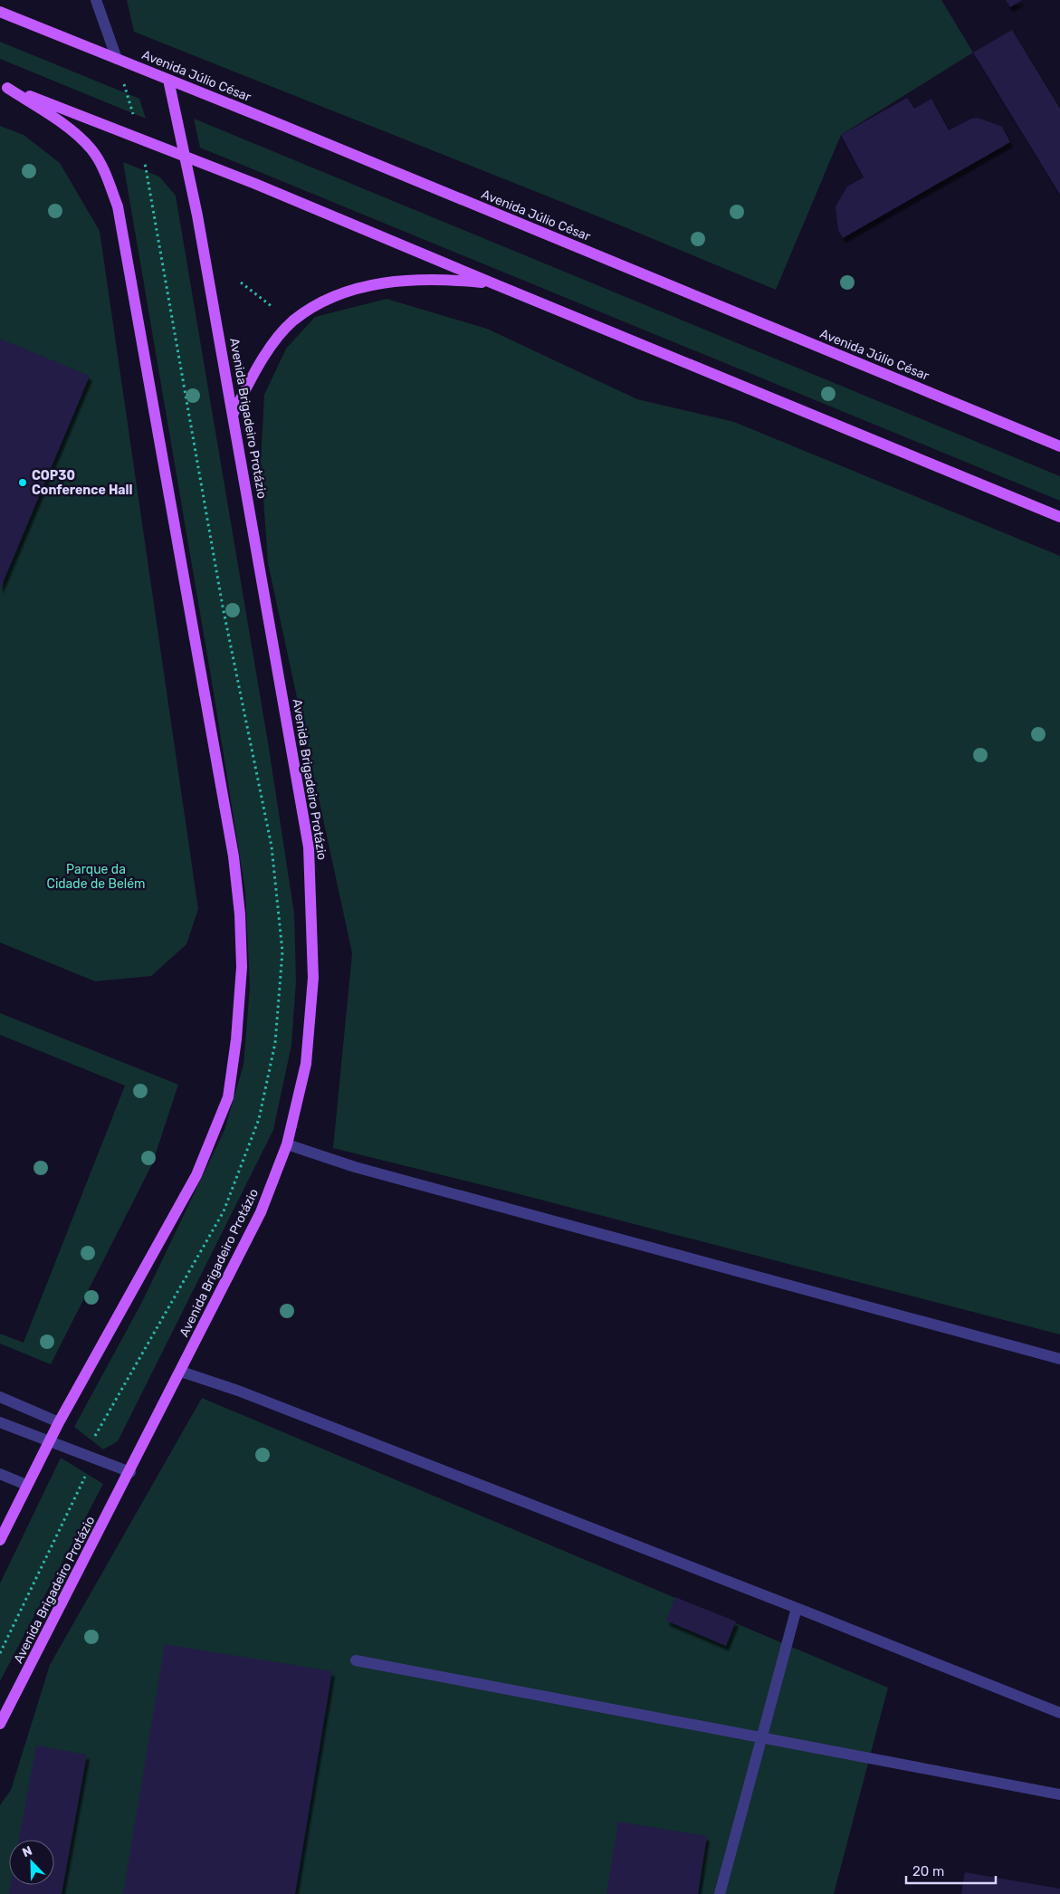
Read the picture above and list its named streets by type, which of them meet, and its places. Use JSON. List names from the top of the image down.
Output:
{
  "streets": {
    "main road": ["Avenida Júlio César", "Avenida Brigadeiro Protázio"]
  },
  "crossings": [
    ["Avenida Júlio César", "Avenida Brigadeiro Protázio"]
  ],
  "parks": ["Parque da Cidade de Belém"],
  "places": ["COP30 Conference Hall"],
  "scale_bar": "20 m",
  "north": "top left"
}
